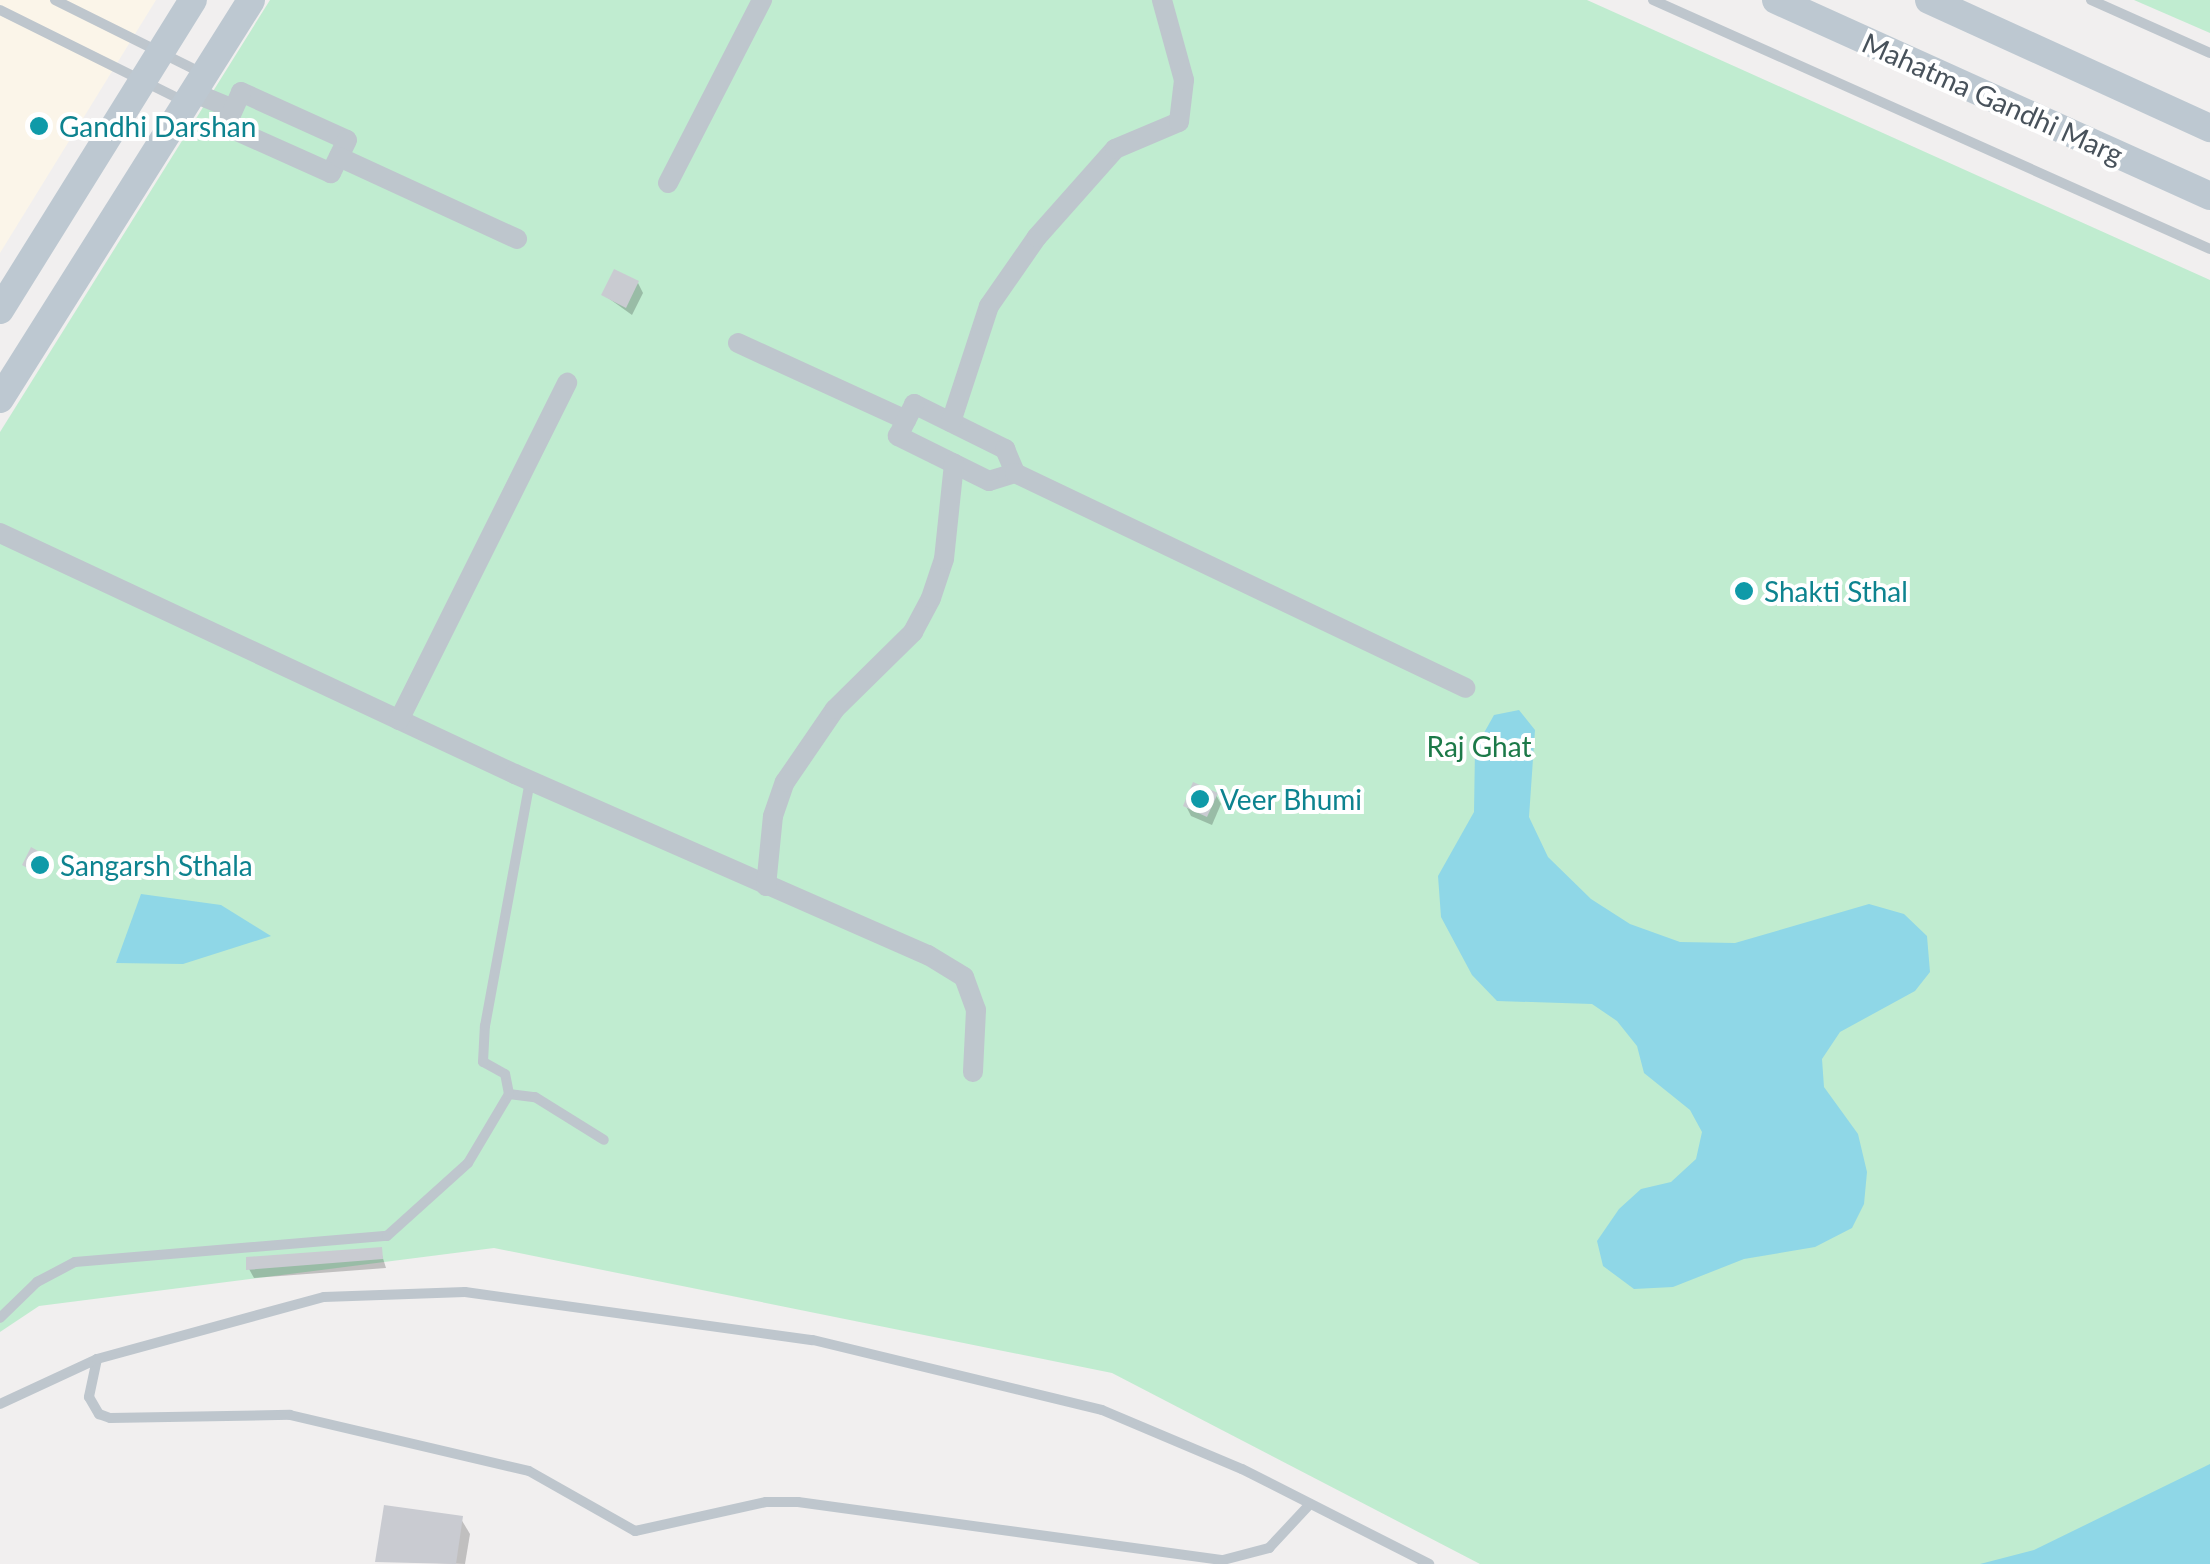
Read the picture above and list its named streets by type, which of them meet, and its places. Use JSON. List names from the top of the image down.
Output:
{
  "streets": {
    "main road": ["Mahatma Gandhi Marg"]
  },
  "parks": ["Raj Ghat"],
  "places": [
    "Gandhi Darshan",
    "Shakti Sthal",
    "Veer Bhumi",
    "Sangarsh Sthala"
  ]
}
